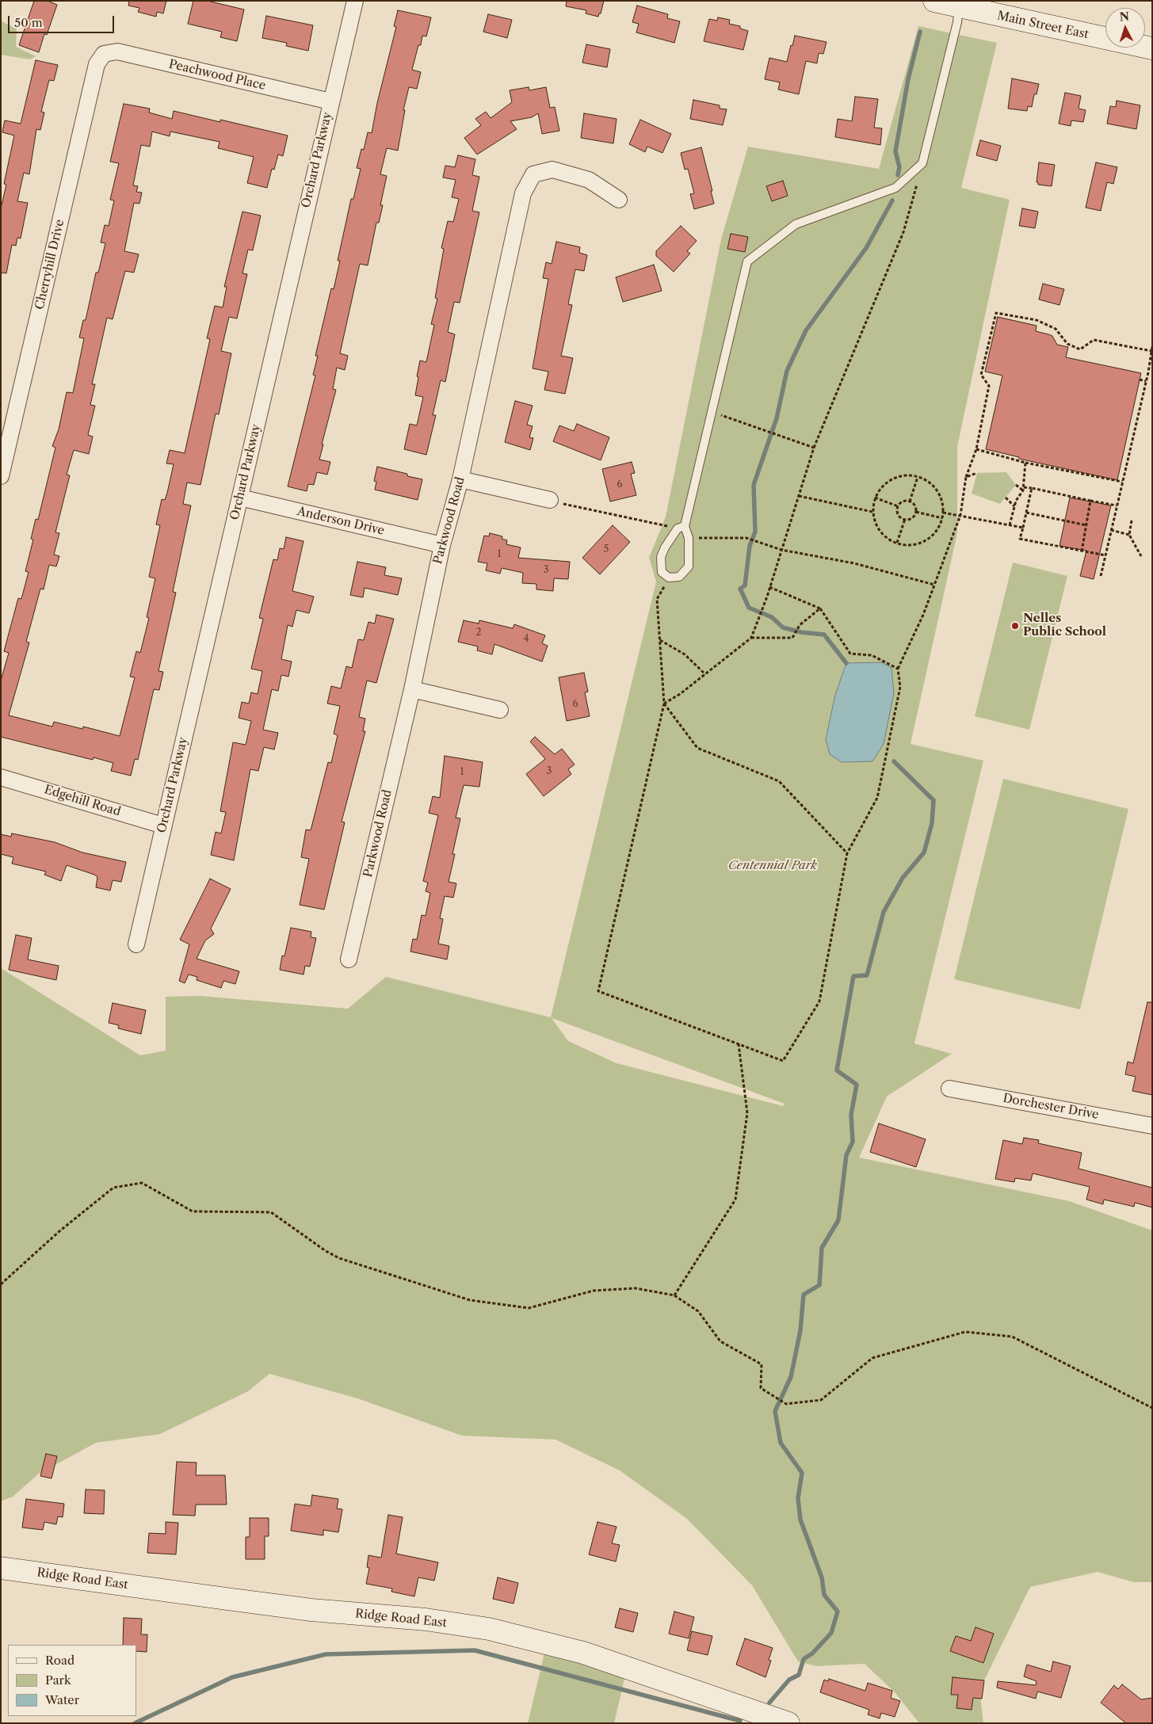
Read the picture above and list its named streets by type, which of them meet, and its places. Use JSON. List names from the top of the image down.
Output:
{
  "streets": {
    "main road": ["Main Street East", "Ridge Road East"],
    "street": [
      "Peachwood Place",
      "Orchard Parkway",
      "Cherryhill Drive",
      "Parkwood Road",
      "Anderson Drive",
      "Edgehill Road",
      "Dorchester Drive"
    ]
  },
  "crossings": [
    ["Peachwood Place", "Orchard Parkway"],
    ["Peachwood Place", "Cherryhill Drive"],
    ["Orchard Parkway", "Anderson Drive"],
    ["Orchard Parkway", "Edgehill Road"],
    ["Parkwood Road", "Anderson Drive"]
  ],
  "parks": ["Centennial Park"],
  "places": ["Nelles Public School"],
  "house_numbers": [
    "6",
    "5",
    "1",
    "3",
    "2",
    "4",
    "6",
    "3",
    "1"
  ],
  "legend": ["Road", "Park", "Water"],
  "scale_bar": "50 m",
  "north": "top"
}
